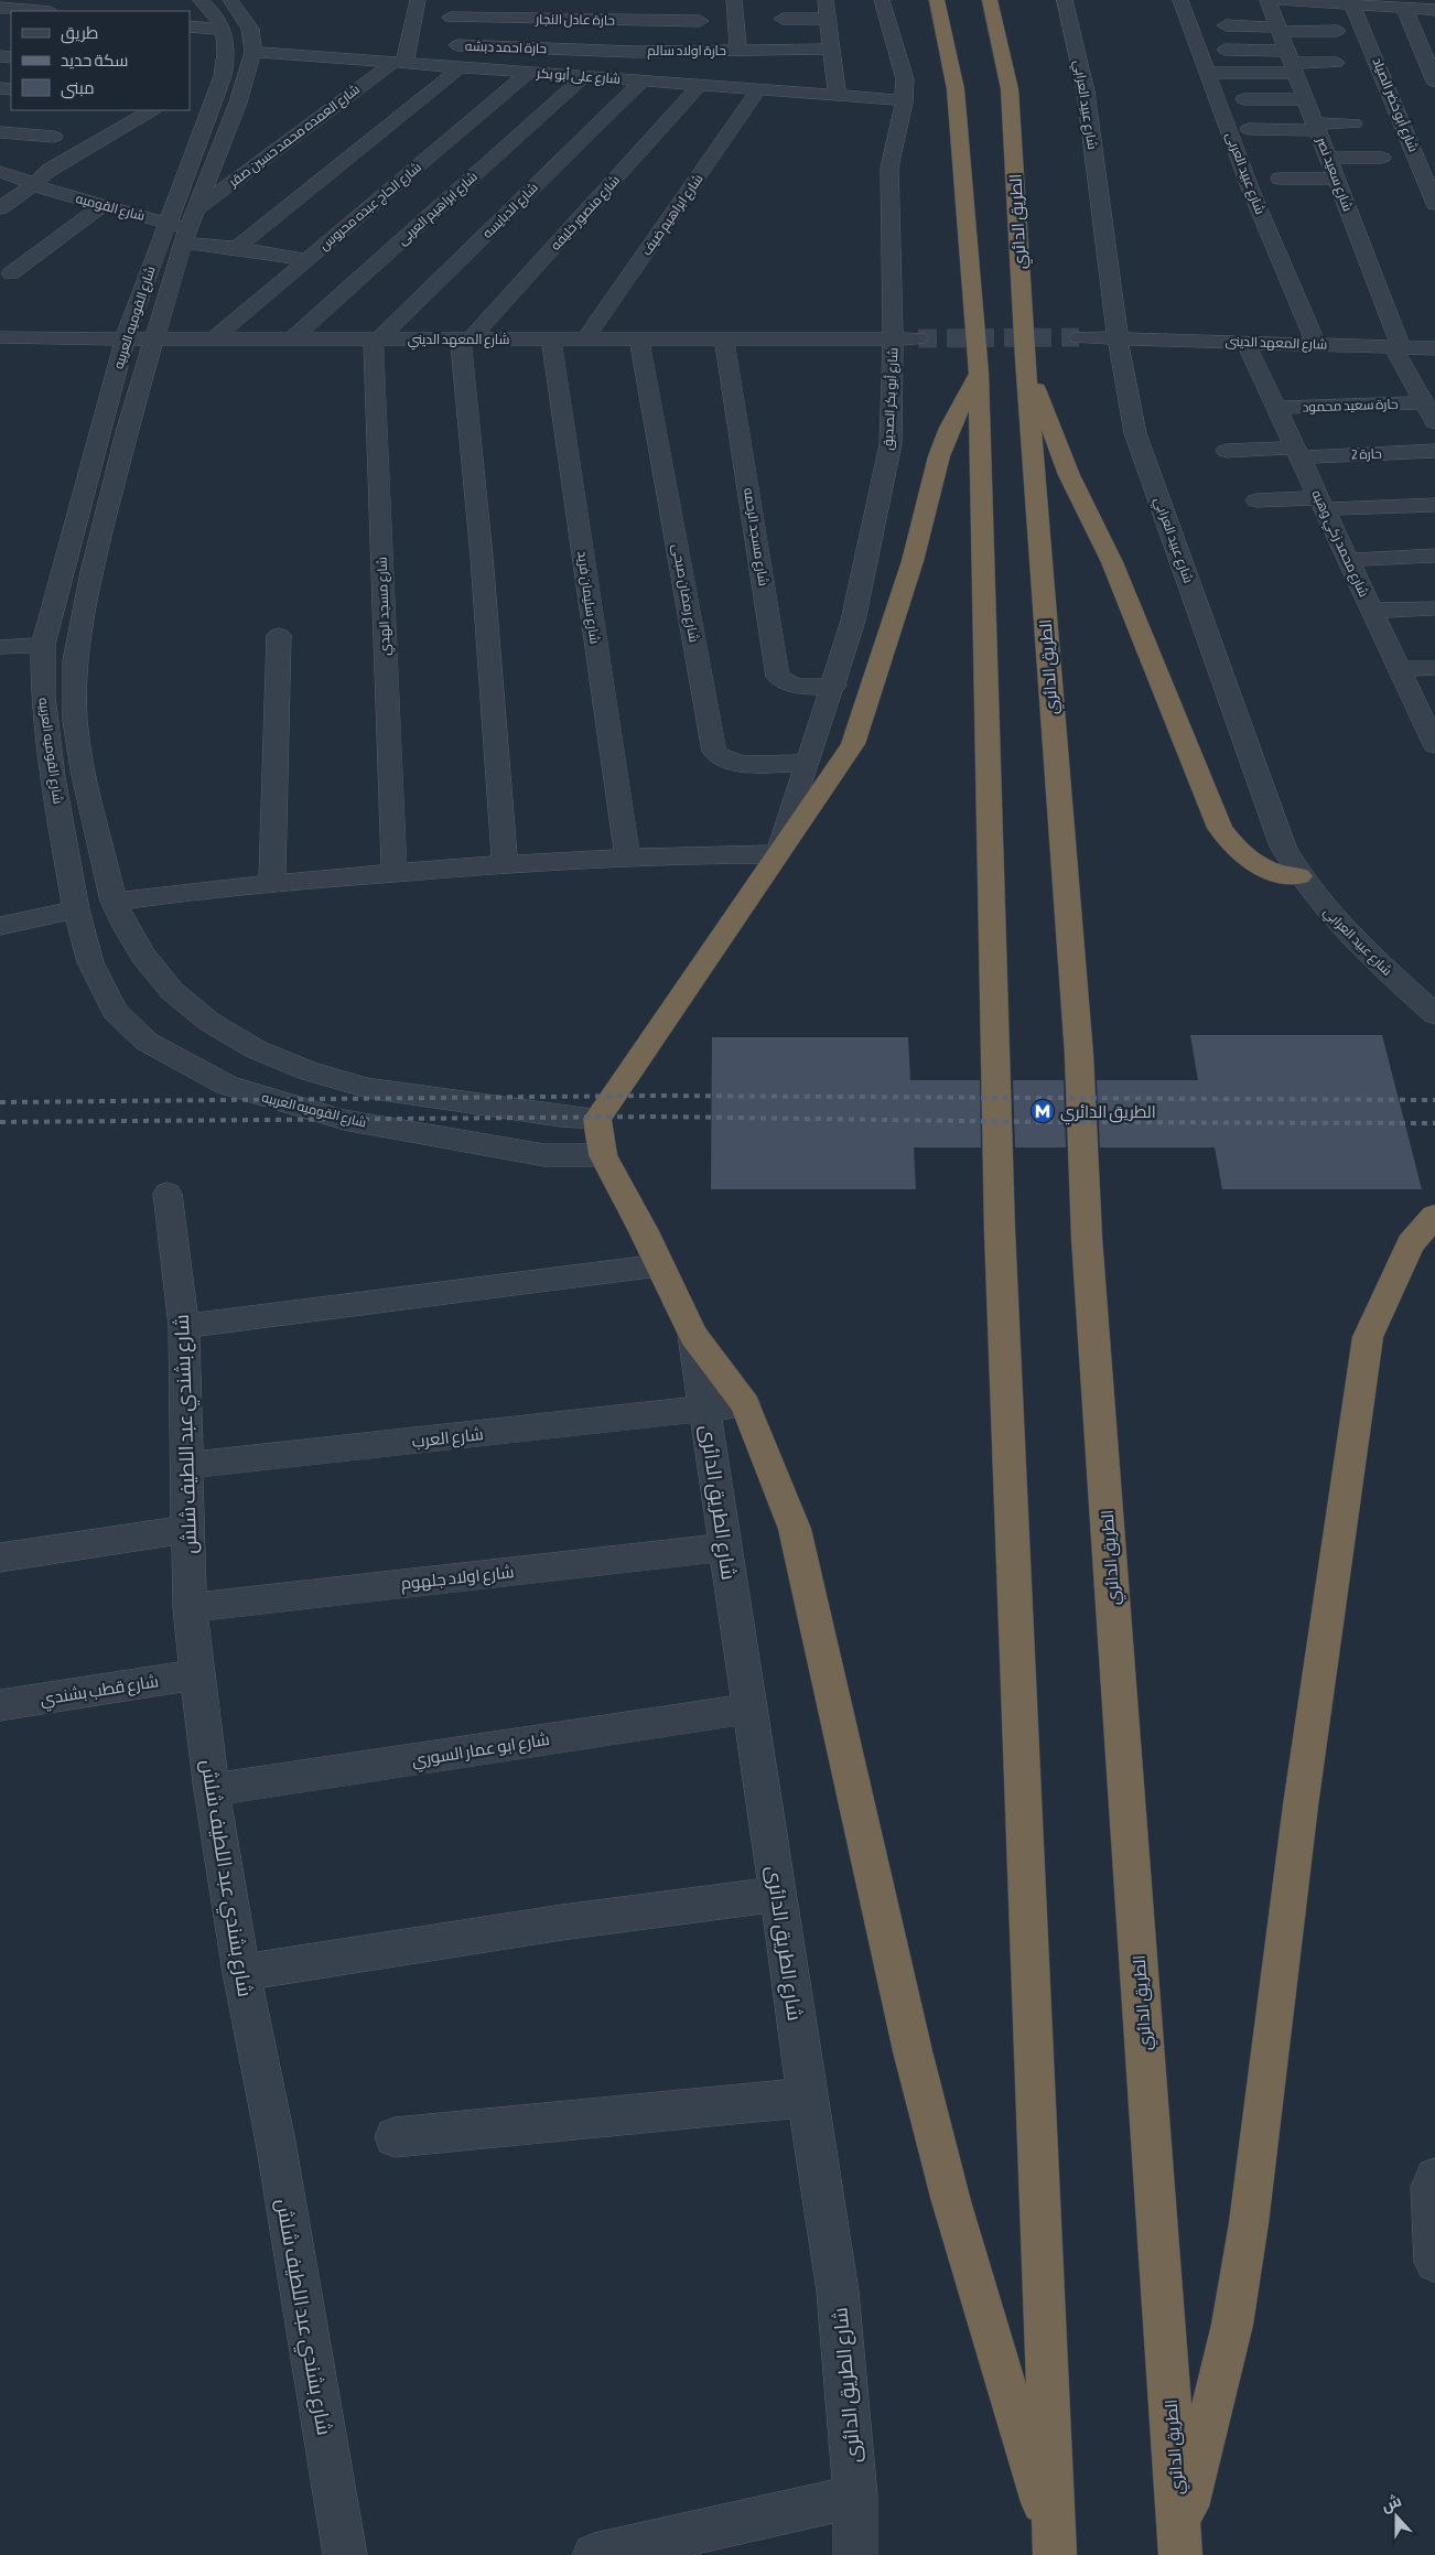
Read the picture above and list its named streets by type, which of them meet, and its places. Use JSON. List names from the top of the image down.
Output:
{
  "streets": {
    "highway": ["الطريق الدائري"],
    "street": [
      "حارة عادل النجار",
      "حارة احمد دبشه",
      "حارة اولاد سالم",
      "شارع على أبو بكر",
      "شارع عبيد العرابي",
      "شارع أبو خضر الصياد",
      "شارع العمده محمد حسين صقر",
      "شارع عبيد العربى",
      "شارع سعيد نصر",
      "شارع الحاج عبده محروس",
      "شارع القوميه",
      "شارع ابراهيم العربى",
      "شارع الدبايسه",
      "شارع منصور خليفه",
      "شارع ابراهيم ضيف",
      "شارع القوميه العربيه",
      "شارع المعهد الديني",
      "شارع المعهد الدينى",
      "شارع أبو بكر الصديق",
      "حارة سعيد محمود",
      "حارة 2",
      "شارع مسجد الرحمه",
      "شارع محمد زكي وهبه",
      "شارع رمضان صبحى",
      "شارع سليمان فريد",
      "شارع مسجد الهدي",
      "شارع بشندي عبد اللطيف شلش",
      "شارع العرب",
      "شارع الطريق الدائرى",
      "شارع اولاد جلهوم",
      "شارع قطب بشندي",
      "شارع ابو عمار السوري"
    ]
  },
  "crossings": [
    ["حارة احمد دبشه", "حارة اولاد سالم"],
    ["شارع على أبو بكر", "شارع العمده محمد حسين صقر"],
    ["شارع على أبو بكر", "شارع الحاج عبده محروس"],
    ["شارع على أبو بكر", "شارع ابراهيم العربى"],
    ["شارع على أبو بكر", "شارع الدبايسه"],
    ["شارع على أبو بكر", "شارع منصور خليفه"],
    ["شارع على أبو بكر", "شارع ابراهيم ضيف"],
    ["شارع على أبو بكر", "شارع القوميه العربيه"],
    ["شارع على أبو بكر", "شارع أبو بكر الصديق"],
    ["شارع عبيد العرابي", "شارع المعهد الدينى"],
    ["شارع العمده محمد حسين صقر", "شارع القوميه"],
    ["شارع العمده محمد حسين صقر", "شارع القوميه العربيه"],
    ["شارع عبيد العربى", "شارع المعهد الدينى"],
    ["شارع سعيد نصر", "شارع المعهد الدينى"],
    ["شارع سعيد نصر", "حارة سعيد محمود"],
    ["شارع الحاج عبده محروس", "شارع القوميه"],
    ["شارع الحاج عبده محروس", "شارع المعهد الديني"],
    ["شارع القوميه", "شارع القوميه العربيه"],
    ["شارع ابراهيم العربى", "شارع المعهد الديني"],
    ["شارع الدبايسه", "شارع المعهد الديني"],
    ["شارع الدبايسه", "شارع مسجد الهدي"],
    ["شارع منصور خليفه", "شارع المعهد الديني"],
    ["شارع ابراهيم ضيف", "شارع المعهد الديني"],
    ["شارع القوميه العربيه", "شارع المعهد الديني"],
    ["شارع المعهد الديني", "شارع أبو بكر الصديق"],
    ["شارع المعهد الديني", "شارع مسجد الرحمه"],
    ["شارع المعهد الديني", "شارع رمضان صبحى"],
    ["شارع المعهد الديني", "شارع سليمان فريد"],
    ["شارع المعهد الديني", "شارع مسجد الهدي"],
    ["شارع المعهد الدينى", "شارع محمد زكي وهبه"],
    ["شارع أبو بكر الصديق", "شارع مسجد الرحمه"],
    ["شارع أبو بكر الصديق", "شارع رمضان صبحى"],
    ["حارة سعيد محمود", "شارع محمد زكي وهبه"],
    ["حارة 2", "شارع محمد زكي وهبه"],
    ["شارع بشندي عبد اللطيف شلش", "شارع العرب"],
    ["شارع بشندي عبد اللطيف شلش", "شارع اولاد جلهوم"],
    ["شارع بشندي عبد اللطيف شلش", "شارع قطب بشندي"],
    ["شارع بشندي عبد اللطيف شلش", "شارع ابو عمار السوري"],
    ["شارع العرب", "شارع الطريق الدائرى"],
    ["شارع الطريق الدائرى", "شارع اولاد جلهوم"],
    ["شارع الطريق الدائرى", "شارع ابو عمار السوري"]
  ],
  "places": {
    "metro station": ["الطريق الدائري"]
  },
  "legend": ["طريق", "سكة حديد", "مبنى"],
  "north": "top"
}
